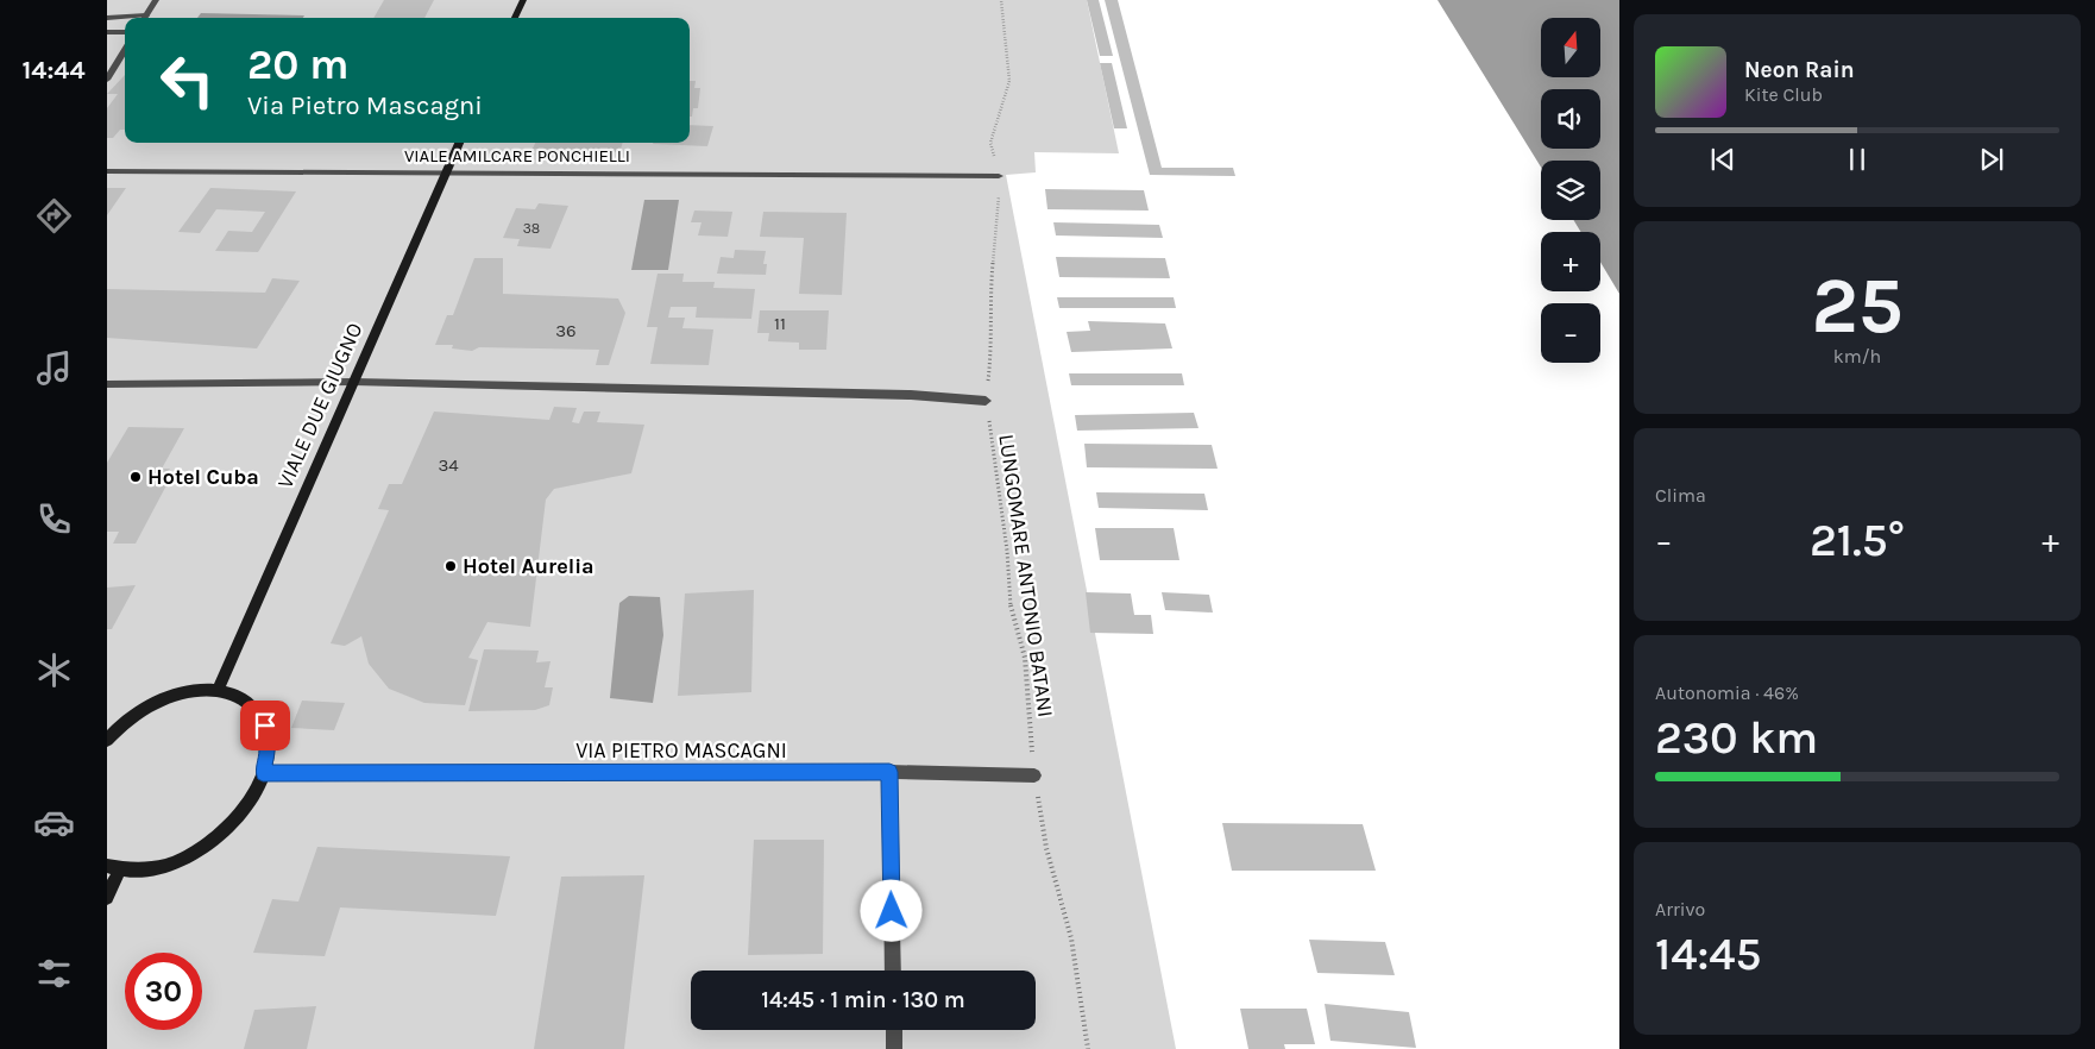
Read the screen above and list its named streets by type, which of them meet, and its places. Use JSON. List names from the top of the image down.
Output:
{
  "streets": {
    "street": ["VIALE AMILCARE PONCHIELLI", "VIALE DUE GIUGNO", "VIA PIETRO MASCAGNI"],
    "path": ["LUNGOMARE ANTONIO BATANI"]
  },
  "crossings": [
    ["VIALE AMILCARE PONCHIELLI", "VIALE DUE GIUGNO"],
    ["VIALE AMILCARE PONCHIELLI", "LUNGOMARE ANTONIO BATANI"],
    ["LUNGOMARE ANTONIO BATANI", "VIA PIETRO MASCAGNI"]
  ],
  "places": ["Hotel Cuba", "Hotel Aurelia"],
  "house_numbers": [
    "38",
    "11",
    "36",
    "34"
  ],
  "north": "top",
  "page": {
    "tabs": "14:44",
    "map_buttons": ["+", "−"],
    "turn": ["20 m", "Via Pietro Mascagni"],
    "song": ["Neon Rain", "Kite Club"],
    "tile": [
      ["25", "km/h"],
      "Clima",
      ["Autonomia · 46%", "230 km"],
      ["Arrivo", "14:45"]
    ],
    "heat": ["−", "21.5°", "+"],
    "limit": "30",
    "trip": "14:45 · 1 min · 130 m"
  }
}
